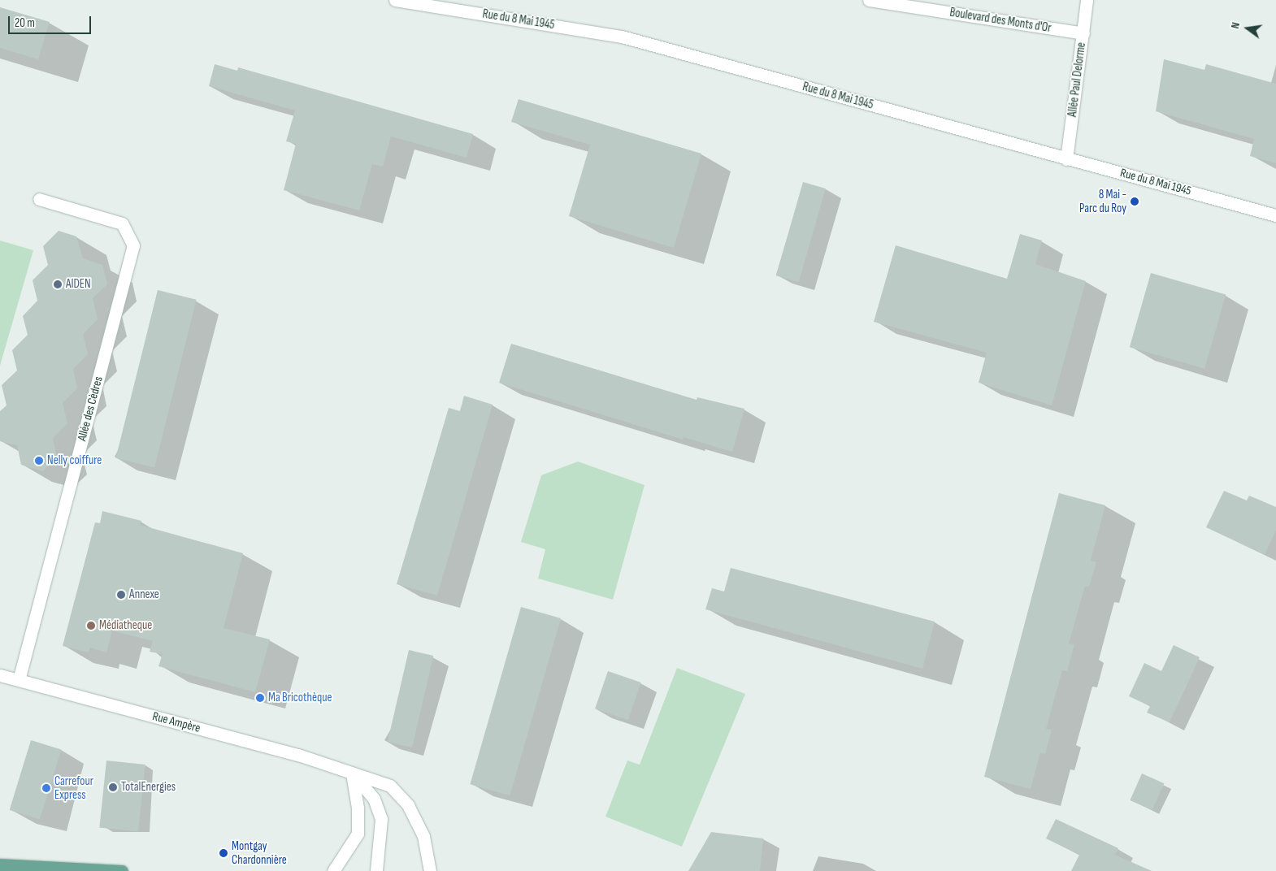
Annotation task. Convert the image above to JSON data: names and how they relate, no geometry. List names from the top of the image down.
{
  "streets": {
    "street": [
      "Rue du 8 Mai 1945",
      "Boulevard des Monts d'Or",
      "Allée Paul Delorme",
      "Allée des Cèdres",
      "Rue Ampère"
    ]
  },
  "crossings": [
    ["Rue du 8 Mai 1945", "Allée Paul Delorme"],
    ["Boulevard des Monts d'Or", "Allée Paul Delorme"],
    ["Allée des Cèdres", "Rue Ampère"]
  ],
  "places": [
    "8 Mai - Parc du Roy",
    "AIDEN",
    "Nelly coiffure",
    "Annexe",
    "Médiatheque",
    "Ma Bricothèque",
    "TotalEnergies",
    "Carrefour Express",
    "Montgay Chardonnière"
  ],
  "scale_bar": "20 m",
  "north": "left"
}
